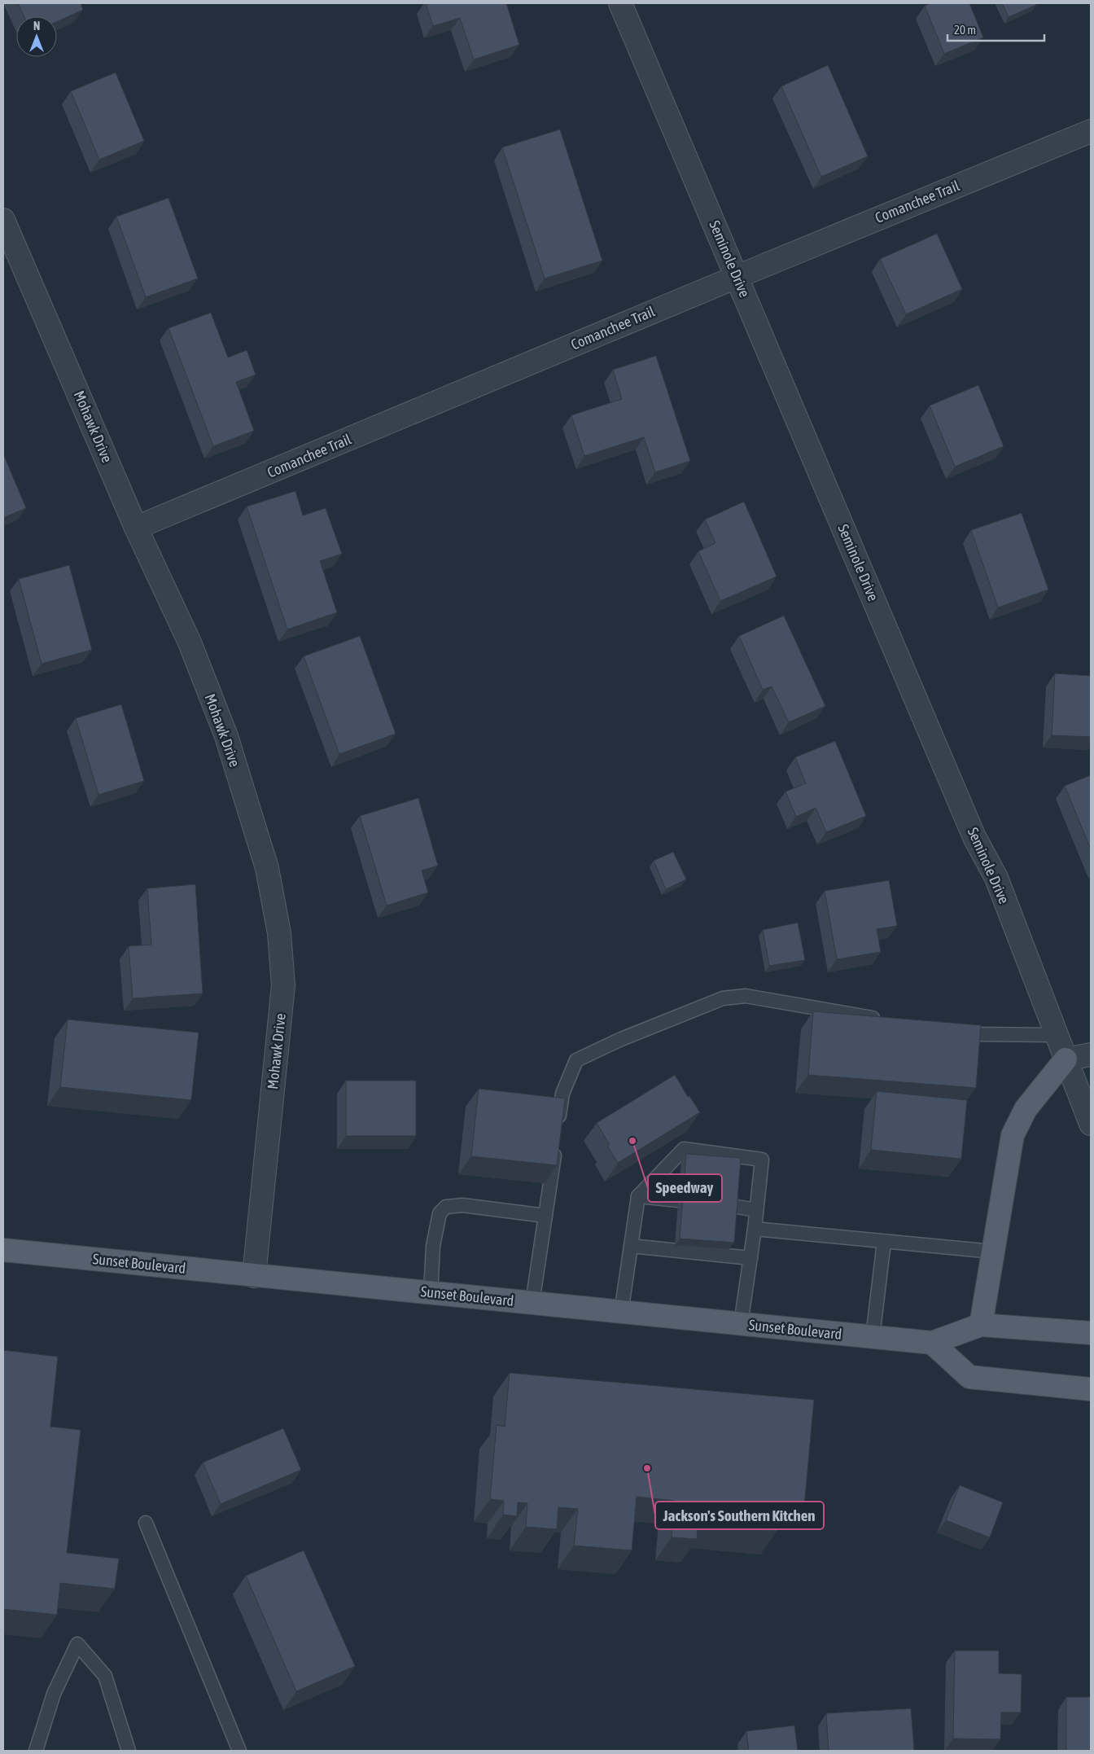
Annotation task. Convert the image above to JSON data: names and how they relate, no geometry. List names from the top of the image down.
{
  "streets": {
    "main road": ["Sunset Boulevard"],
    "street": ["Comanchee Trail", "Seminole Drive", "Mohawk Drive"]
  },
  "crossings": [
    ["Comanchee Trail", "Seminole Drive"],
    ["Comanchee Trail", "Mohawk Drive"],
    ["Mohawk Drive", "Sunset Boulevard"]
  ],
  "places": ["Speedway", "Jackson's Southern Kitchen"],
  "scale_bar": "20 m",
  "north": "top"
}
